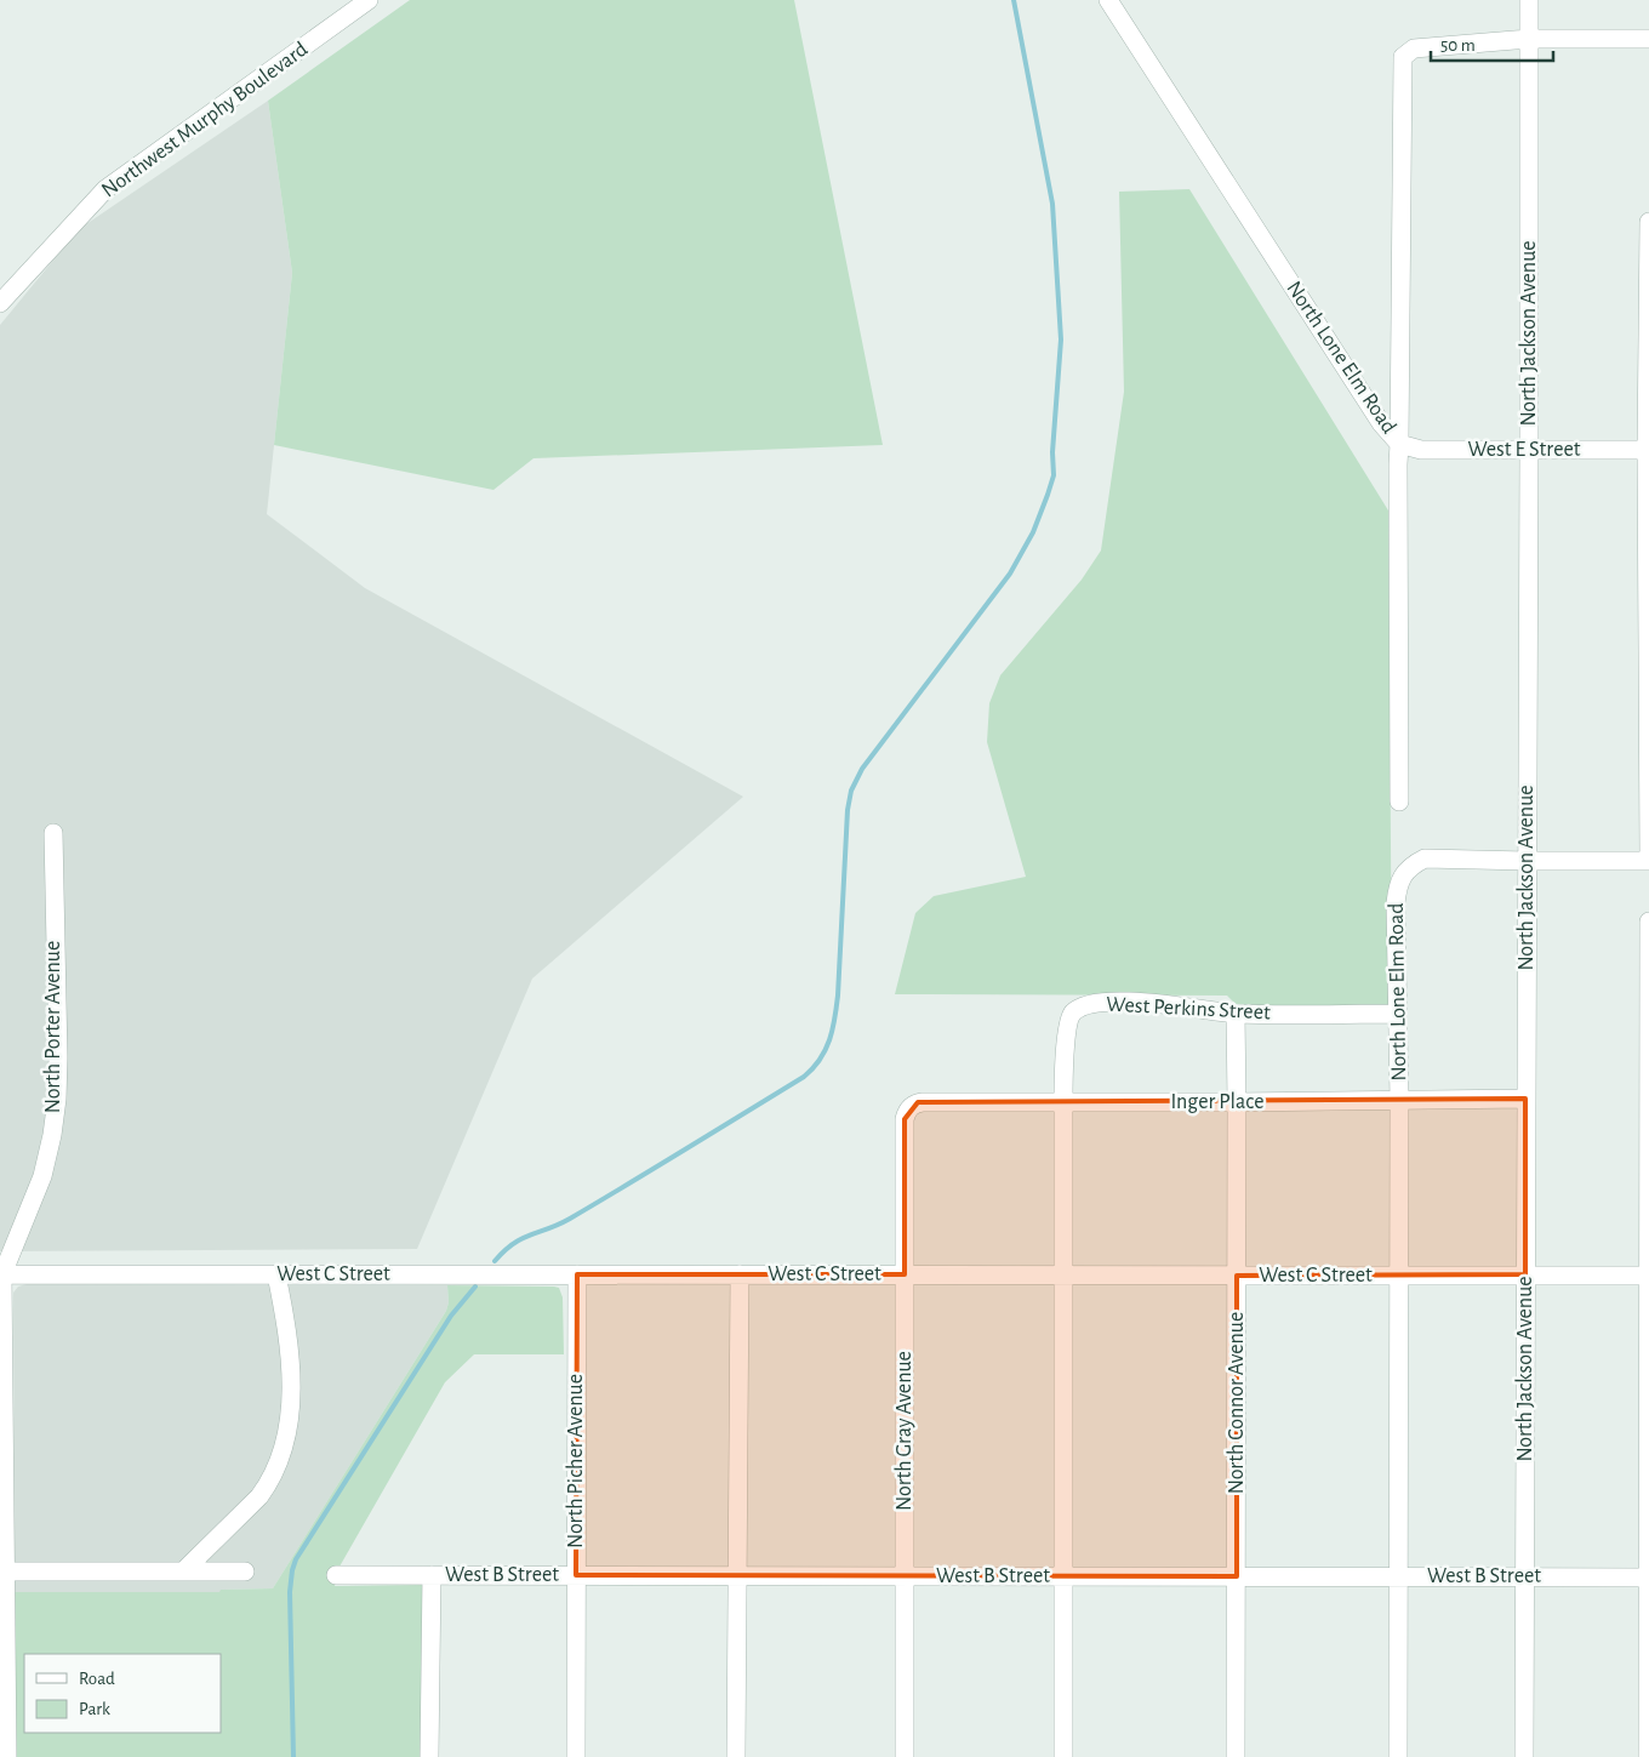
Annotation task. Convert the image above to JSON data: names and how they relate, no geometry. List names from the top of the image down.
{
  "streets": {
    "street": [
      "Northwest Murphy Boulevard",
      "North Jackson Avenue",
      "North Lone Elm Road",
      "West E Street",
      "West Perkins Street",
      "North Porter Avenue",
      "Inger Place",
      "West C Street",
      "North Connor Avenue",
      "North Gray Avenue",
      "North Picher Avenue",
      "West B Street"
    ]
  },
  "crossings": [
    ["North Jackson Avenue", "North Lone Elm Road"],
    ["North Jackson Avenue", "West E Street"],
    ["North Jackson Avenue", "Inger Place"],
    ["North Jackson Avenue", "West C Street"],
    ["North Jackson Avenue", "West B Street"],
    ["North Lone Elm Road", "West E Street"],
    ["North Lone Elm Road", "West Perkins Street"],
    ["North Lone Elm Road", "Inger Place"],
    ["North Lone Elm Road", "West C Street"],
    ["North Lone Elm Road", "West B Street"],
    ["West Perkins Street", "Inger Place"],
    ["West Perkins Street", "North Connor Avenue"],
    ["North Porter Avenue", "West C Street"],
    ["Inger Place", "North Connor Avenue"],
    ["Inger Place", "North Gray Avenue"],
    ["West C Street", "North Connor Avenue"],
    ["West C Street", "North Gray Avenue"],
    ["West C Street", "North Picher Avenue"],
    ["North Connor Avenue", "West B Street"],
    ["North Gray Avenue", "West B Street"],
    ["North Picher Avenue", "West B Street"]
  ],
  "legend": ["Road", "Park"],
  "scale_bar": "50 m"
}
